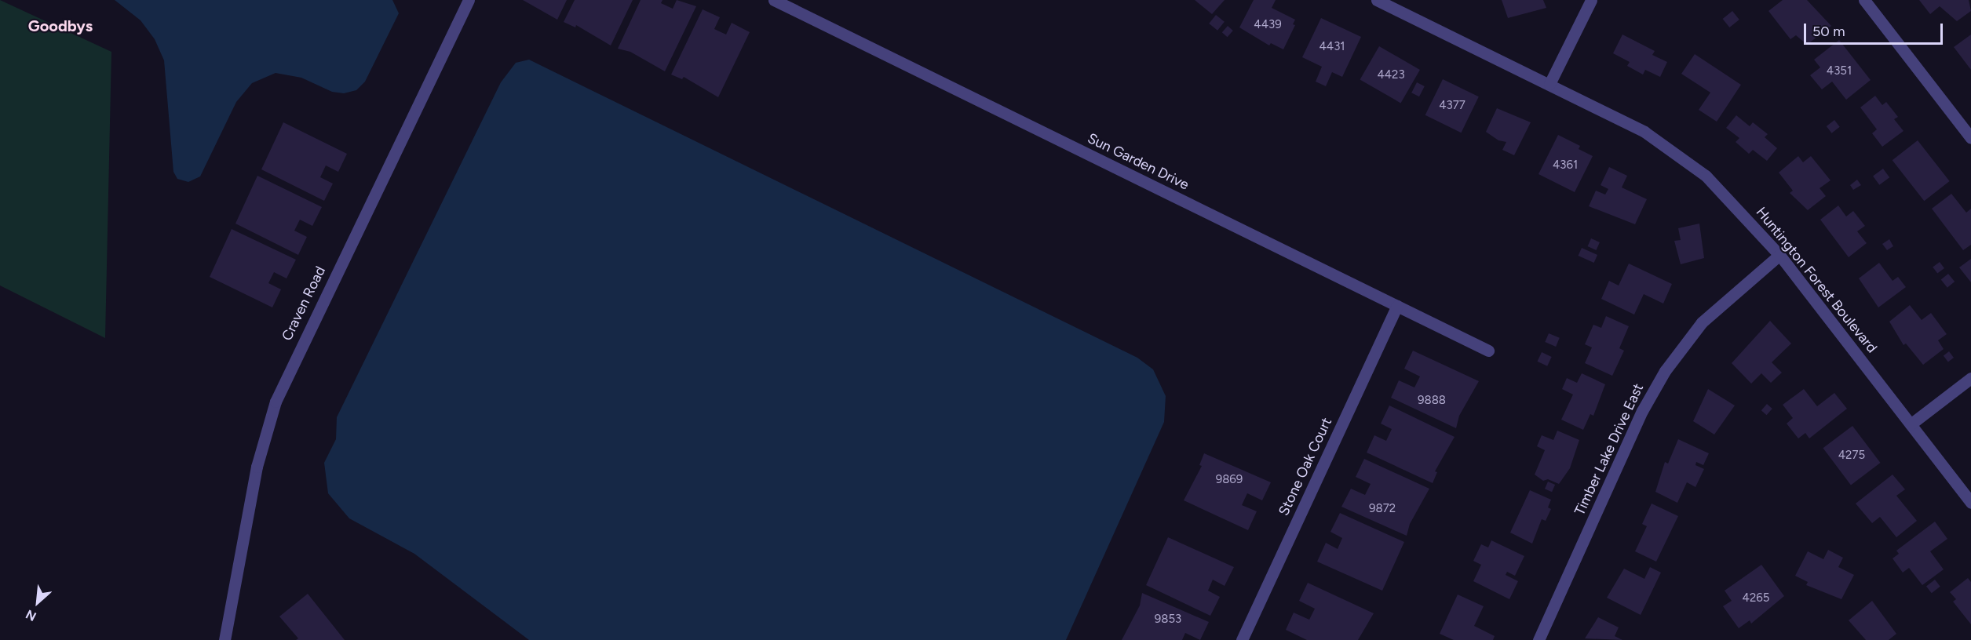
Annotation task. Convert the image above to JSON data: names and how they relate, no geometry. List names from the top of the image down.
{
  "streets": {
    "street": [
      "Sun Garden Drive",
      "Huntington Forest Boulevard",
      "Craven Road",
      "Timber Lake Drive East",
      "Stone Oak Court"
    ]
  },
  "crossings": [
    ["Sun Garden Drive", "Stone Oak Court"],
    ["Huntington Forest Boulevard", "Timber Lake Drive East"]
  ],
  "districts": ["Goodbys"],
  "house_numbers": [
    "4439",
    "4431",
    "4351",
    "4423",
    "4377",
    "4361",
    "9888",
    "4275",
    "9869",
    "9872",
    "4265",
    "9853"
  ],
  "scale_bar": "50 m",
  "north": "bottom left"
}
